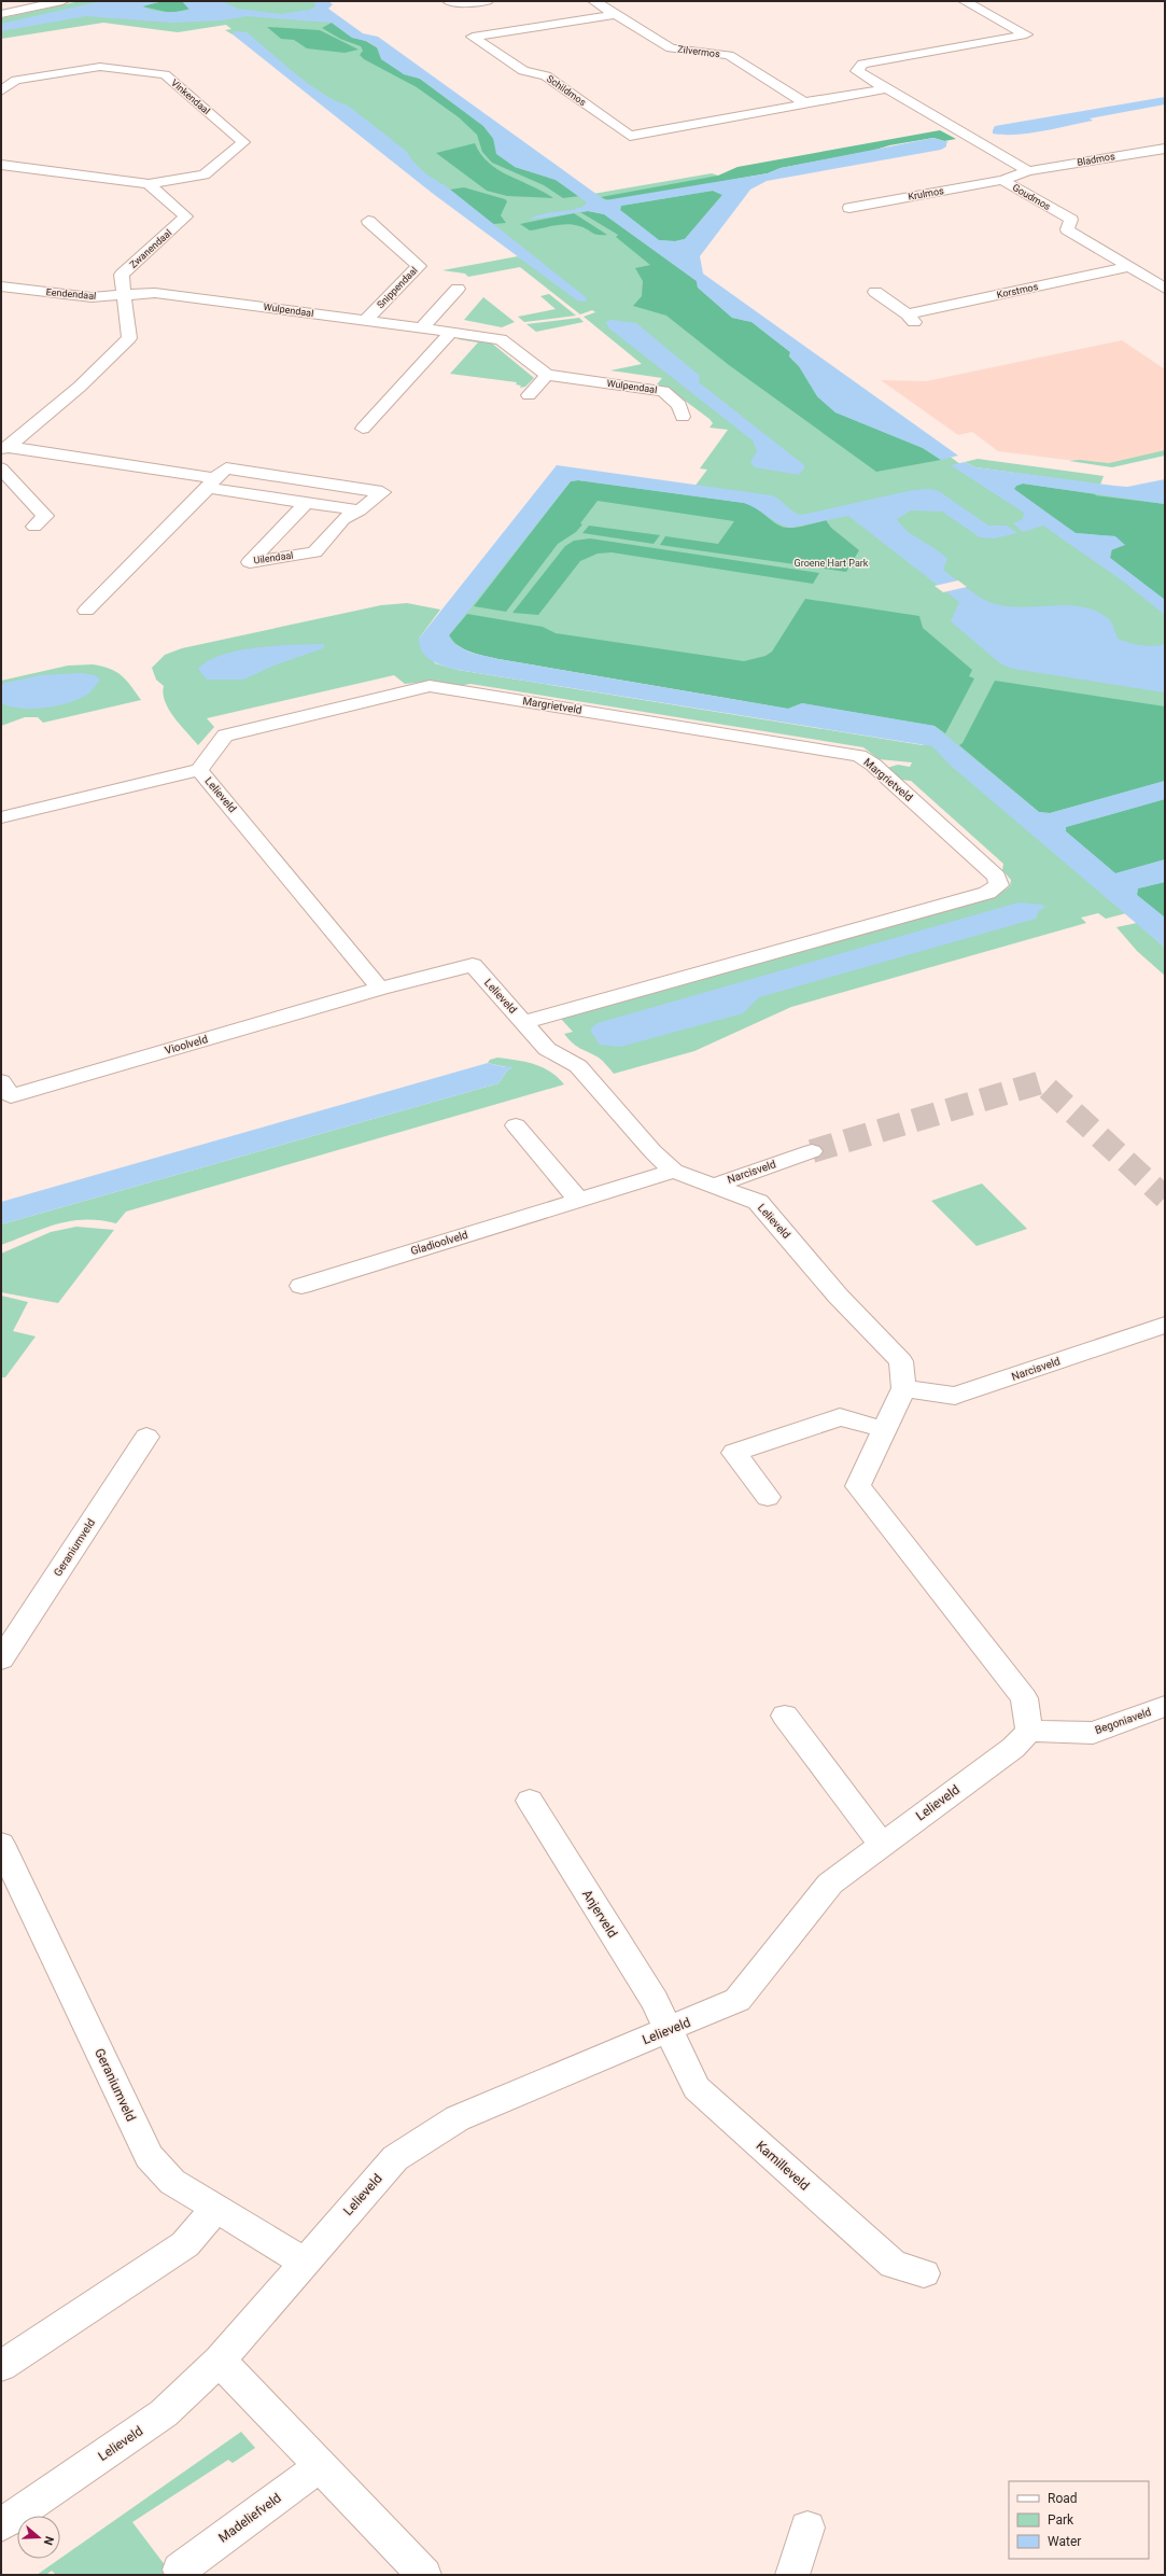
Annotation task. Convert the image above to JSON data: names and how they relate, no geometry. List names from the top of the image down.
{
  "streets": {
    "street": [
      "Zilvermos",
      "Schildmos",
      "Vinkendaal",
      "Bladmos",
      "Krulmos",
      "Goudmos",
      "Zwanendaal",
      "Snippendaal",
      "Korstmos",
      "Eendendaal",
      "Wulpendaal",
      "Uilendaal",
      "Margrietveld",
      "Lelieveld",
      "Vioolveld",
      "Narcisveld",
      "Gladioolveld",
      "Geraniumveld",
      "Begoniaveld",
      "Anjerveld",
      "Kamilleveld",
      "Madeliefveld"
    ]
  },
  "crossings": [
    ["Zilvermos", "Schildmos"],
    ["Vinkendaal", "Zwanendaal"],
    ["Bladmos", "Goudmos"],
    ["Krulmos", "Goudmos"],
    ["Goudmos", "Korstmos"],
    ["Zwanendaal", "Eendendaal"],
    ["Zwanendaal", "Wulpendaal"],
    ["Snippendaal", "Wulpendaal"],
    ["Eendendaal", "Wulpendaal"],
    ["Margrietveld", "Lelieveld"],
    ["Lelieveld", "Vioolveld"],
    ["Lelieveld", "Narcisveld"],
    ["Lelieveld", "Gladioolveld"],
    ["Lelieveld", "Geraniumveld"],
    ["Lelieveld", "Begoniaveld"],
    ["Lelieveld", "Anjerveld"],
    ["Lelieveld", "Kamilleveld"],
    ["Anjerveld", "Kamilleveld"]
  ],
  "parks": ["Groene Hart Park"],
  "legend": ["Road", "Park", "Water"],
  "north": "right"
}
